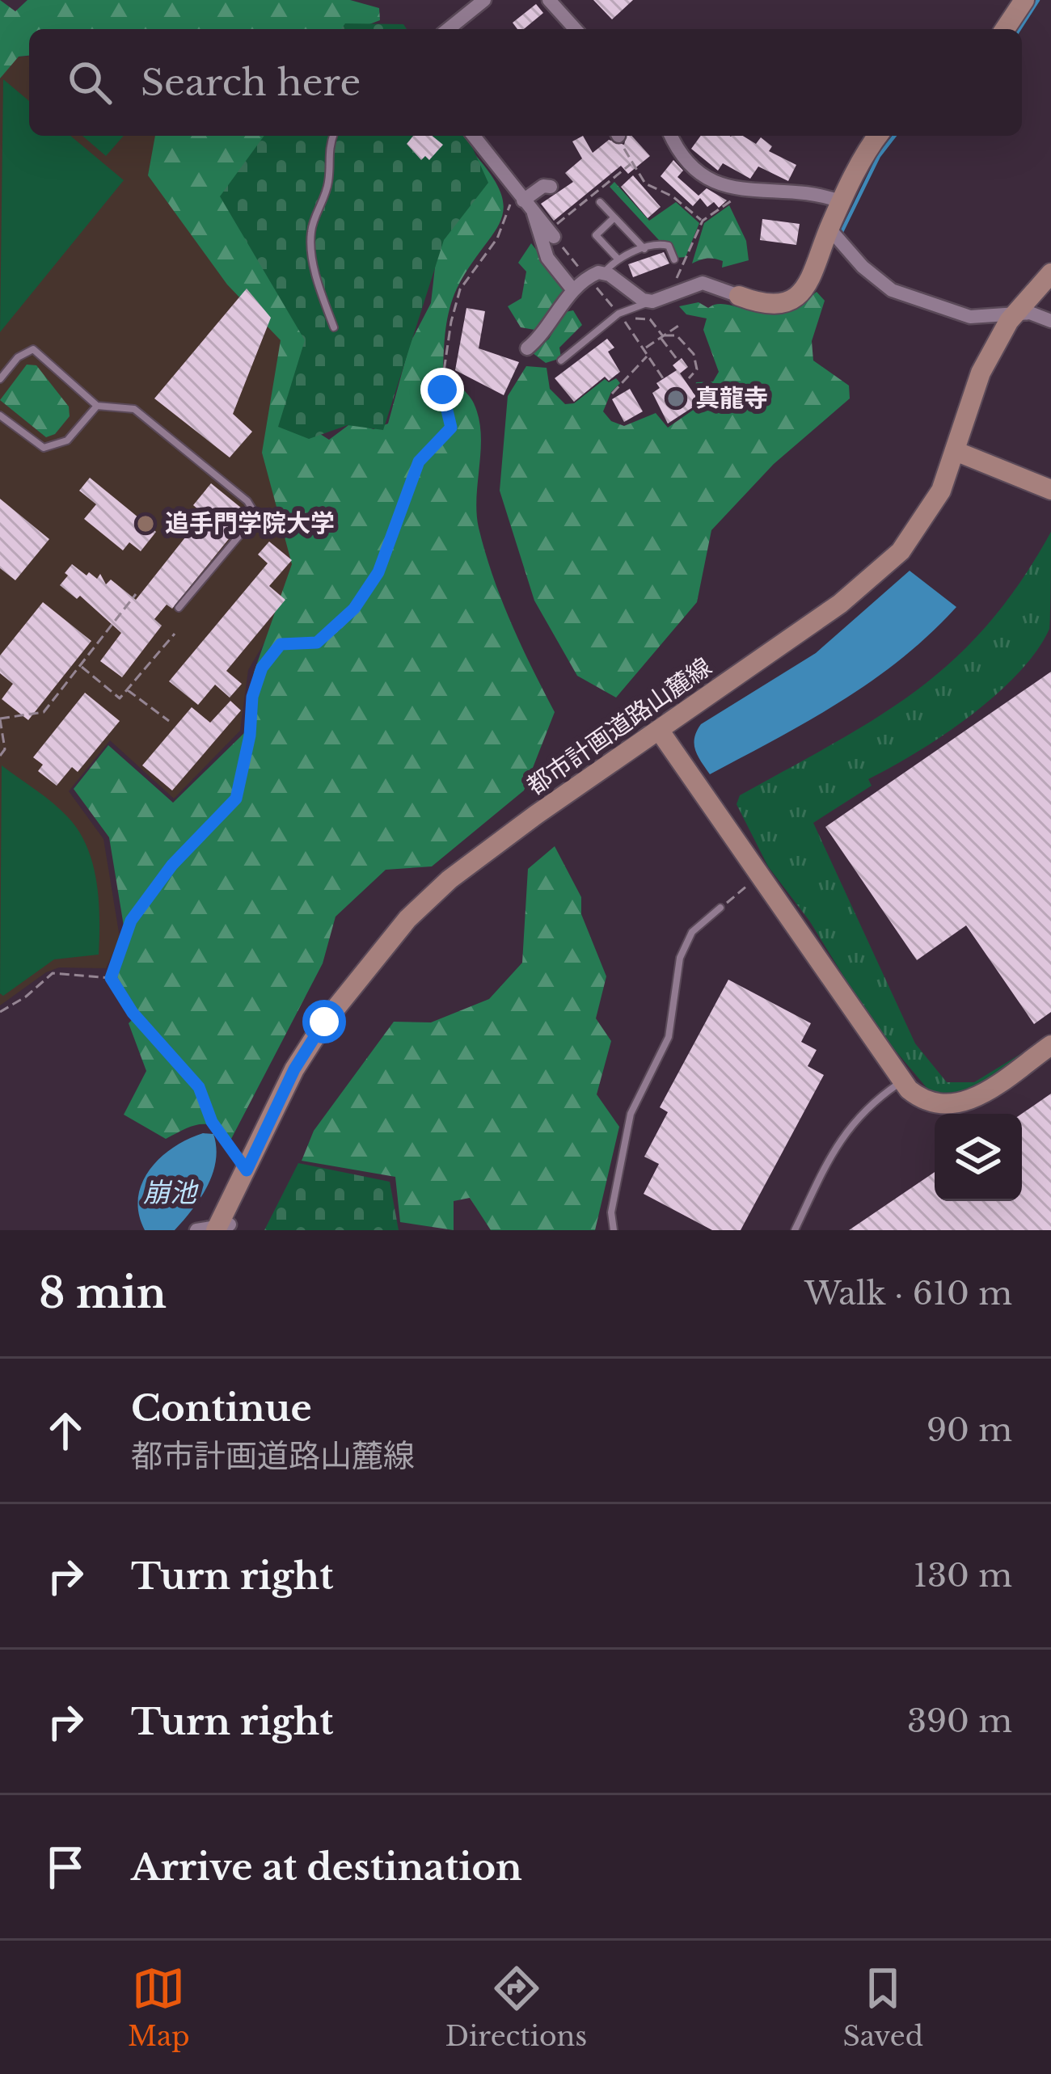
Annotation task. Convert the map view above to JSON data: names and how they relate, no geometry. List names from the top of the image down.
{
  "streets": {
    "street": ["都市計画道路山麓線"]
  },
  "water": ["崩池"],
  "places": ["真龍寺", "追手門学院大学"],
  "page": {
    "search": "Search here",
    "heading": ["8 min", "Walk · 610 m"],
    "list": [
      ["Continue", "都市計画道路山麓線", "90 m"],
      ["Turn right", "130 m"],
      ["Turn right", "390 m"],
      "Arrive at destination"
    ],
    "nav": ["Map", "Directions", "Saved"]
  }
}
